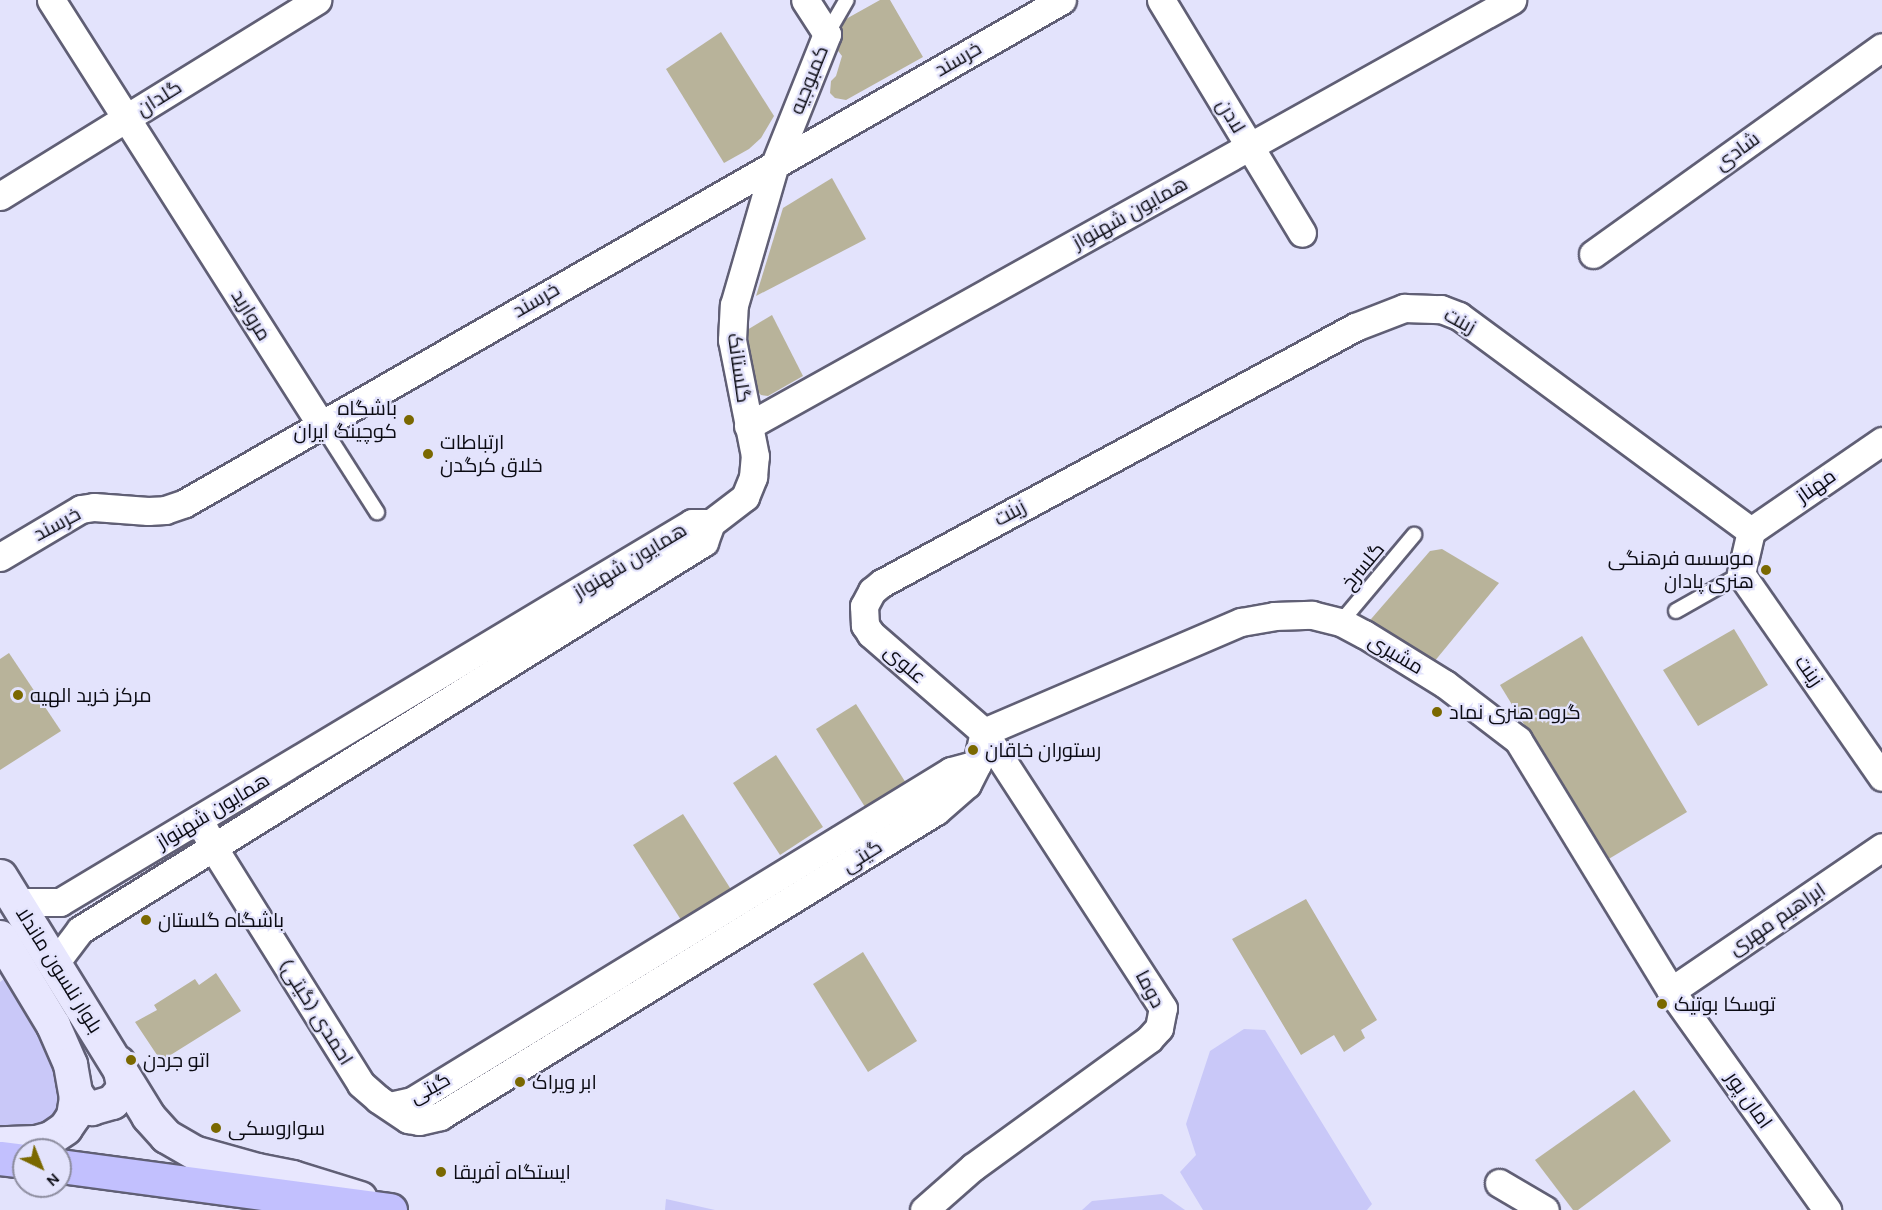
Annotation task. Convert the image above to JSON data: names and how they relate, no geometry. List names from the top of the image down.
{
  "streets": {
    "main road": ["بلوار نلسون ماندلا"],
    "street": [
      "خرسند",
      "کمبوجیه",
      "گلدان",
      "لادن",
      "شادی",
      "همایون شهنواز",
      "مروارید",
      "زینت",
      "گلستانک",
      "مهناز",
      "مشیری",
      "علوی",
      "گیتی",
      "ابراهیم مهری",
      "دوما",
      "احمدی (گیتی)",
      "امان پور"
    ],
    "lane": ["گلسرخ"]
  },
  "crossings": [
    ["خرسند", "کمبوجیه"],
    ["خرسند", "مروارید"],
    ["خرسند", "گلستانک"],
    ["کمبوجیه", "گلستانک"],
    ["گلدان", "مروارید"],
    ["لادن", "همایون شهنواز"],
    ["همایون شهنواز", "گلستانک"],
    ["همایون شهنواز", "بلوار نلسون ماندلا"],
    ["همایون شهنواز", "احمدی (گیتی)"],
    ["زینت", "مهناز"],
    ["زینت", "علوی"],
    ["گلسرخ", "مشیری"],
    ["مشیری", "علوی"],
    ["مشیری", "گیتی"],
    ["مشیری", "ابراهیم مهری"],
    ["مشیری", "دوما"],
    ["مشیری", "امان پور"],
    ["علوی", "گیتی"],
    ["علوی", "دوما"],
    ["گیتی", "دوما"],
    ["گیتی", "احمدی (گیتی)"],
    ["ابراهیم مهری", "امان پور"]
  ],
  "places": [
    "باشگاه کوچینگ ایران",
    "ارتباطات خلاق کرگدن",
    "موسسه فرهنگی هنری پادان",
    "مرکز خرید الهیه",
    "گروه هنری نماد",
    "رستوران خاقان",
    "باشگاه گلستان",
    "توسکا بوتیک",
    "اتو جردن",
    "ابر ویراک",
    "سواروسکی",
    "ایستگاه آفریقا"
  ],
  "north": "bottom right"
}
